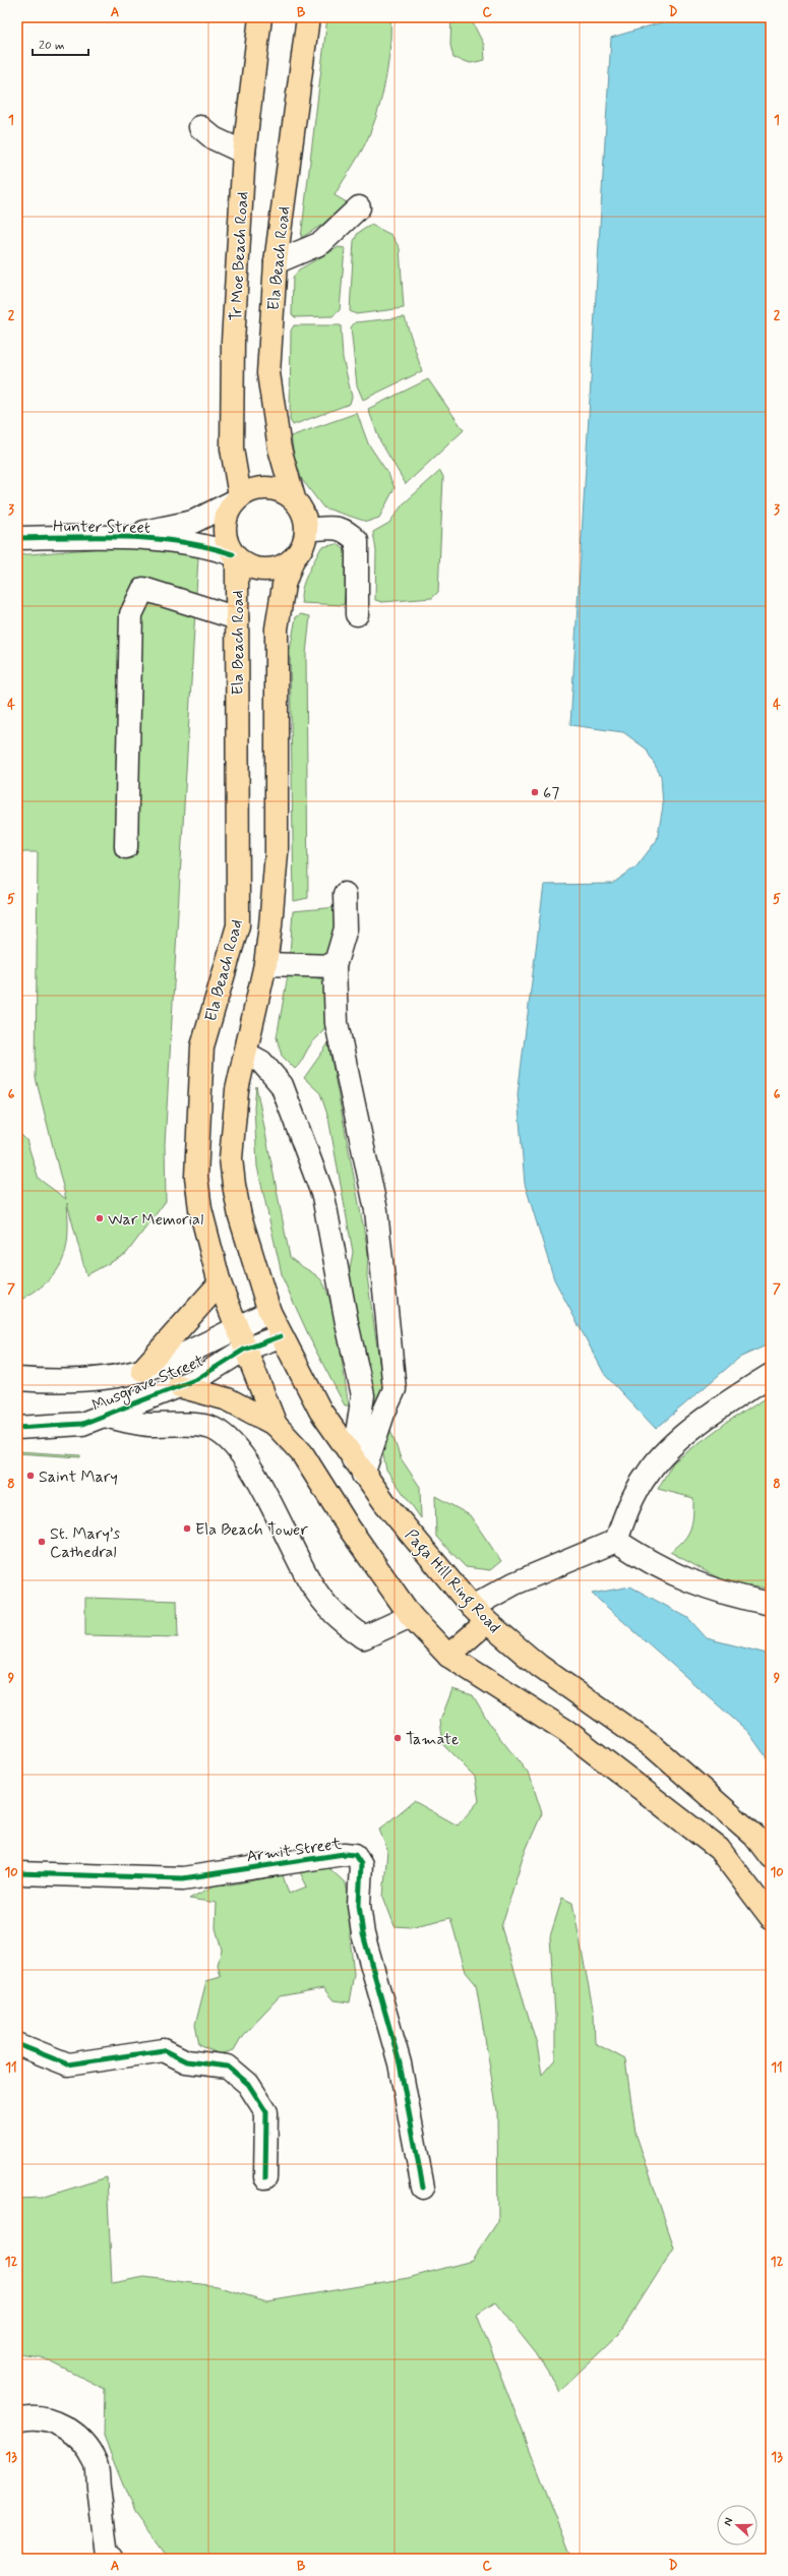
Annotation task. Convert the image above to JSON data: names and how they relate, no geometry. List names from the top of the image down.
{
  "streets": {
    "highway": ["Tr Moe Beach Road", "Ela Beach Road", "Paga Hill Ring Road"],
    "street": ["Hunter Street", "Musgrave Street", "Armit Street"]
  },
  "crossings": [
    ["Tr Moe Beach Road", "Ela Beach Road"],
    ["Tr Moe Beach Road", "Hunter Street"],
    ["Ela Beach Road", "Hunter Street"],
    ["Ela Beach Road", "Musgrave Street"],
    ["Musgrave Street", "Paga Hill Ring Road"]
  ],
  "places": [
    "67",
    "War Memorial",
    "Saint Mary",
    "Ela Beach Tower",
    "St. Mary’s Cathedral",
    "Tamate"
  ],
  "scale_bar": "20 m",
  "north": "left",
  "grid": {
    "columns": [
      "A",
      "B",
      "C",
      "D"
    ],
    "rows": [
      "1",
      "2",
      "3",
      "4",
      "5",
      "6",
      "7",
      "8",
      "9",
      "10",
      "11",
      "12",
      "13"
    ]
  }
}
